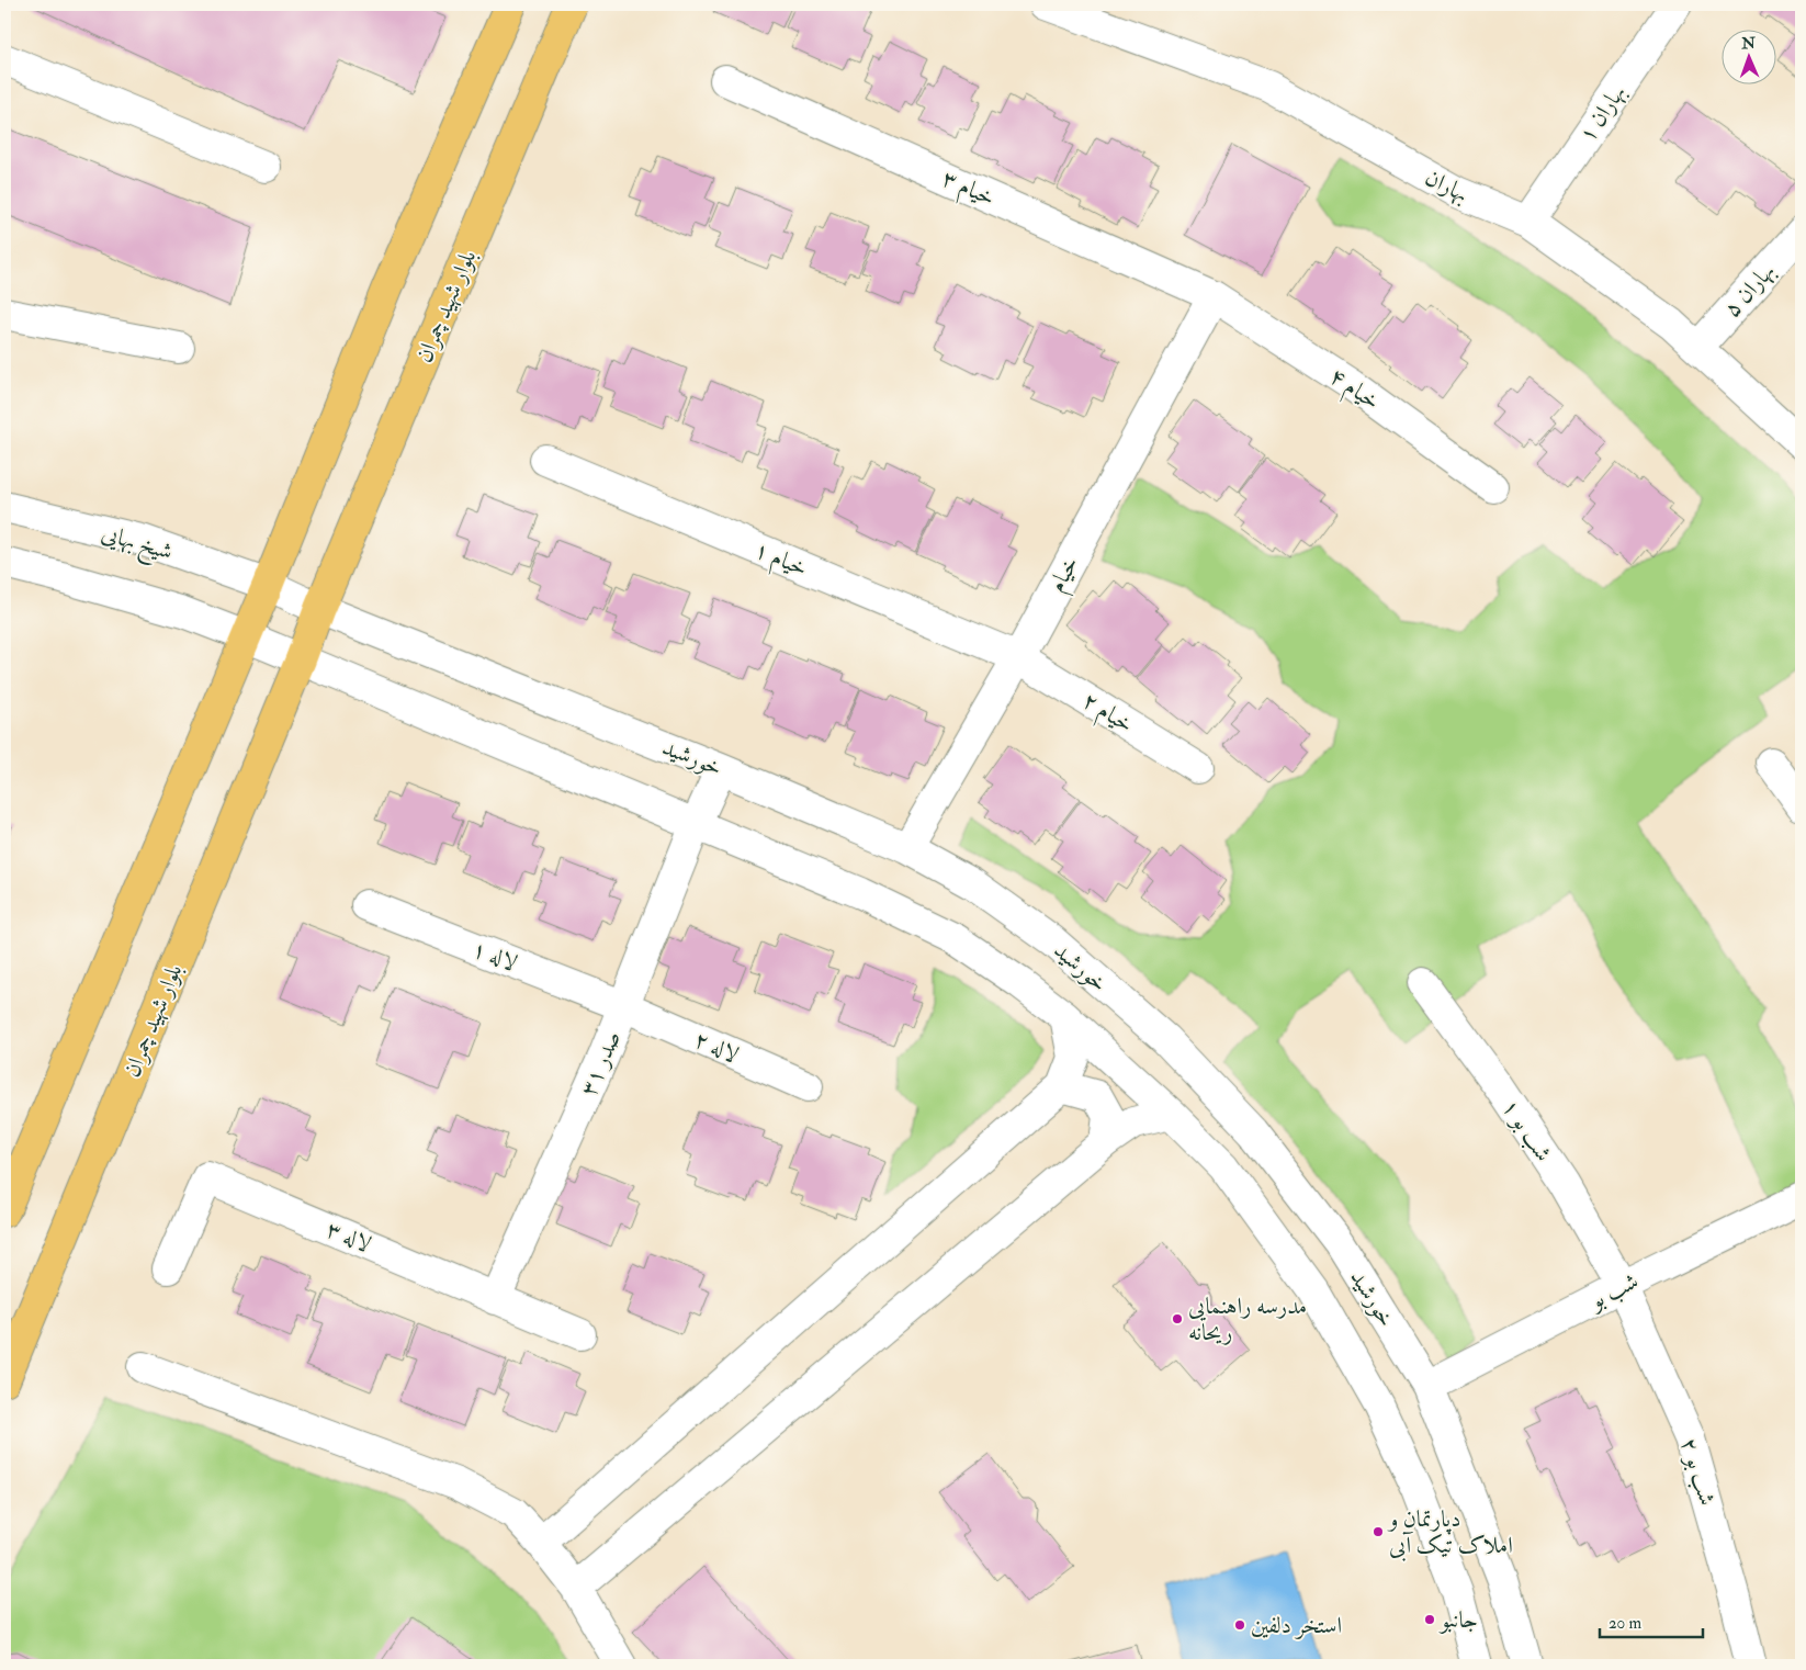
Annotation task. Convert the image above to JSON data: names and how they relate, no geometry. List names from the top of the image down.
{
  "streets": {
    "main road": ["بلوار شهید چمران"],
    "street": [
      "بهاران ۱",
      "بهاران",
      "خیام ۳",
      "بهاران ۵",
      "خیام ۴",
      "شیخ بهایی",
      "خیام ۱",
      "خیام",
      "خیام ۲",
      "خورشید",
      "لاله ۱",
      "لاله ۲",
      "صدر ۳۱",
      "شب بو ۱",
      "لاله ۳",
      "شب بو",
      "شب بو ۲"
    ]
  },
  "crossings": [
    ["بهاران ۱", "بهاران"],
    ["بهاران", "بهاران ۵"],
    ["خیام ۳", "خیام ۴"],
    ["خیام ۳", "خیام"],
    ["بلوار شهید چمران", "شیخ بهایی"],
    ["بلوار شهید چمران", "خورشید"],
    ["خیام ۴", "خیام"],
    ["شیخ بهایی", "خورشید"],
    ["خیام ۱", "خیام"],
    ["خیام ۱", "خیام ۲"],
    ["خیام", "خیام ۲"],
    ["خیام", "خورشید"],
    ["خورشید", "صدر ۳۱"],
    ["خورشید", "شب بو"],
    ["لاله ۱", "لاله ۲"],
    ["لاله ۱", "صدر ۳۱"],
    ["لاله ۲", "صدر ۳۱"],
    ["صدر ۳۱", "لاله ۳"],
    ["شب بو ۱", "شب بو"],
    ["شب بو ۱", "شب بو ۲"],
    ["شب بو", "شب بو ۲"]
  ],
  "places": [
    "مدرسه راهنمایی ریحانه",
    "دپارتمان و املاک تیک آبی",
    "جانبو",
    "استخر دلفین"
  ],
  "scale_bar": "20 m",
  "north": "top"
}
